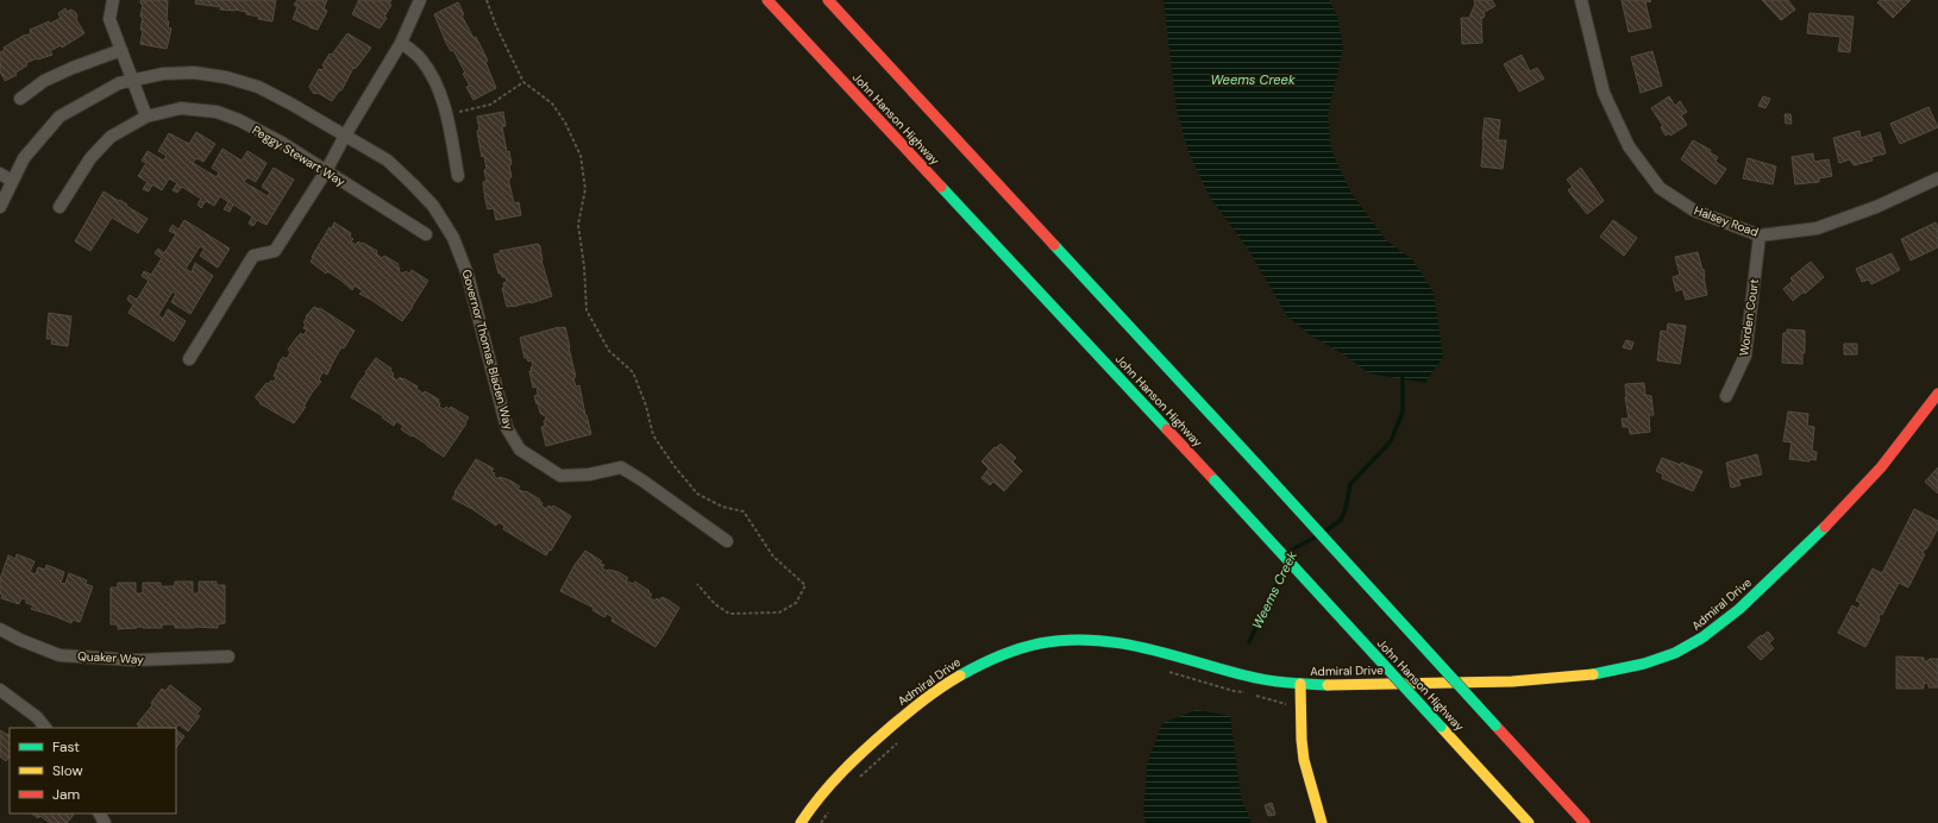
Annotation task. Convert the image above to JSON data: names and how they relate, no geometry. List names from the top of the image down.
{
  "streets": {
    "main road": ["John Hanson Highway", "Admiral Drive"],
    "street": [
      "Peggy Stewart Way",
      "Halsey Road",
      "Worden Court",
      "Governor Thomas Bladen Way",
      "Quaker Way"
    ]
  },
  "crossings": [
    ["Halsey Road", "Worden Court"]
  ],
  "water": ["Weems Creek"],
  "legend": ["Fast", "Slow", "Jam"]
}
